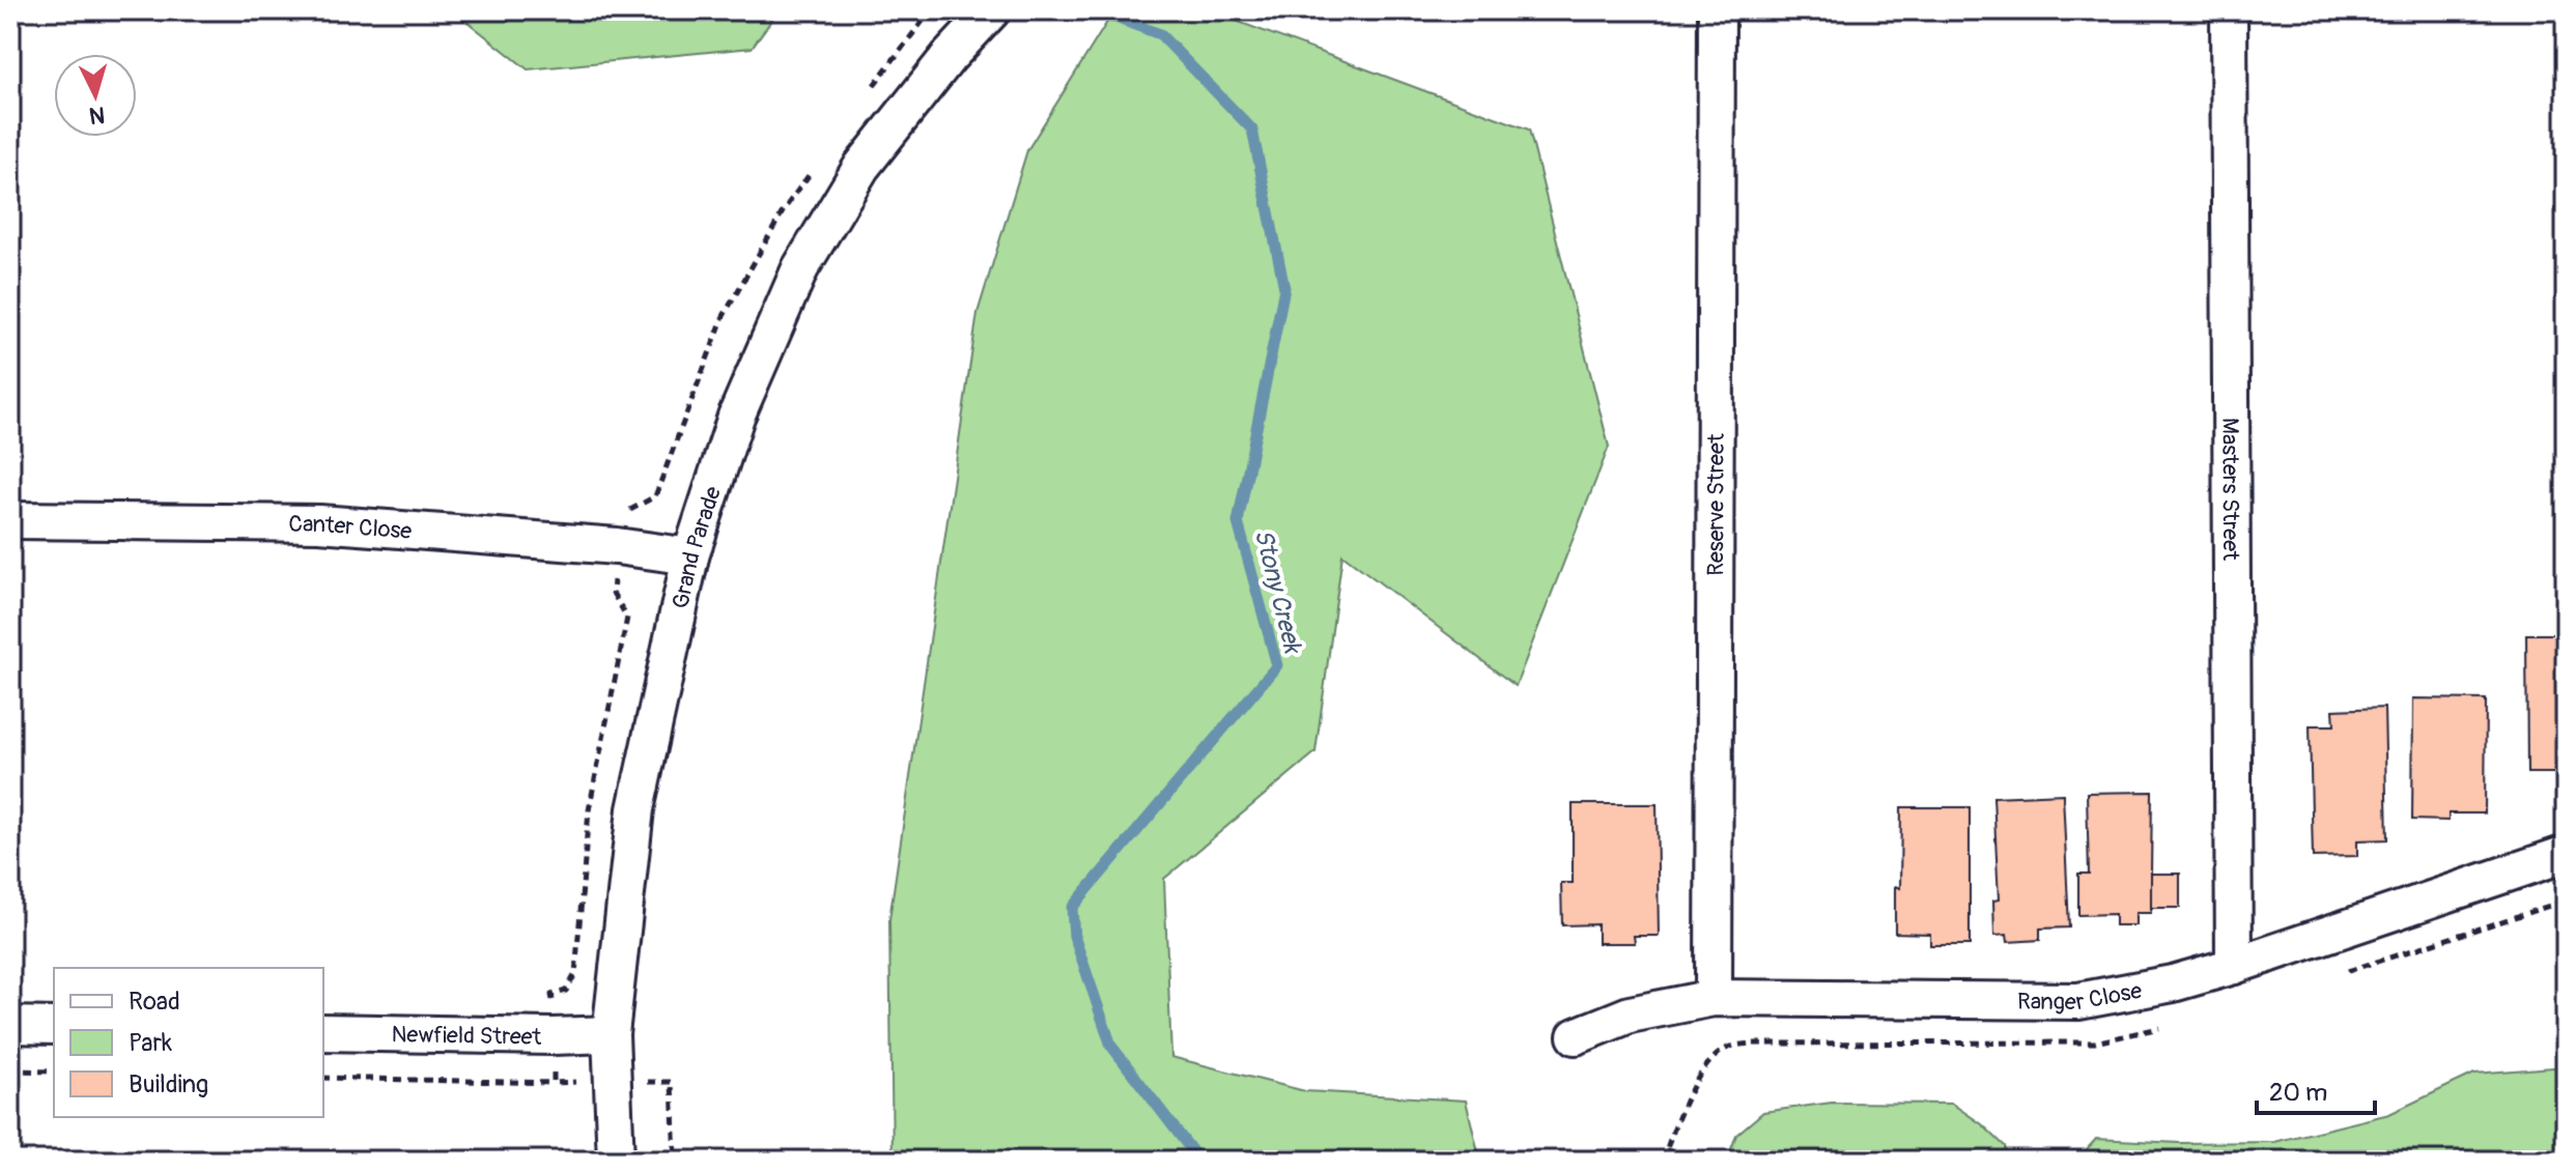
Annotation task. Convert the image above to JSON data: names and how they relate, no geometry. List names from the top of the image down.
{
  "streets": {
    "street": [
      "Masters Street",
      "Reserve Street",
      "Canter Close",
      "Grand Parade",
      "Ranger Close",
      "Newfield Street"
    ]
  },
  "crossings": [
    ["Masters Street", "Ranger Close"],
    ["Reserve Street", "Ranger Close"],
    ["Canter Close", "Grand Parade"],
    ["Grand Parade", "Newfield Street"]
  ],
  "water": ["Stony Creek"],
  "legend": ["Road", "Park", "Building"],
  "scale_bar": "20 m",
  "north": "bottom"
}
